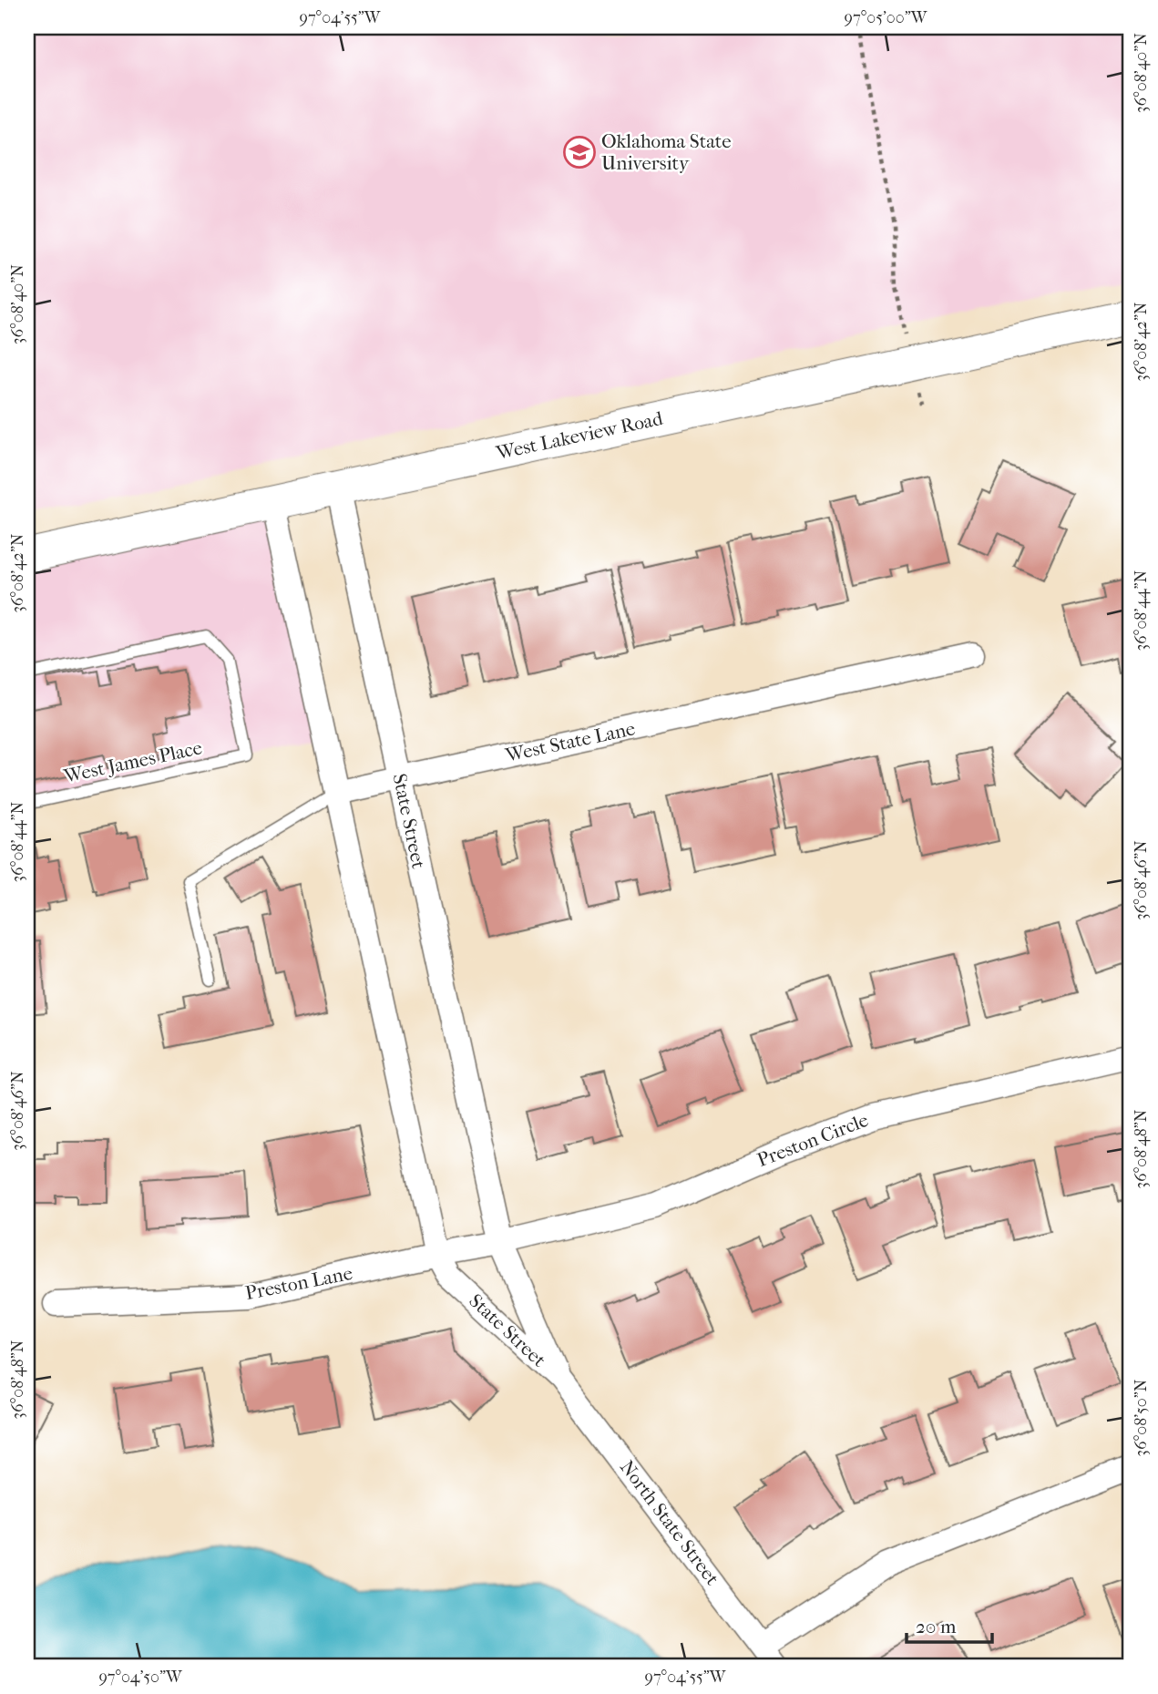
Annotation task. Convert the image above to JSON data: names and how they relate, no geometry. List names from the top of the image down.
{
  "streets": {
    "main road": ["West Lakeview Road"],
    "street": [
      "West State Lane",
      "State Street",
      "Preston Circle",
      "Preston Lane",
      "North State Street"
    ],
    "lane": ["West James Place"]
  },
  "crossings": [
    ["West Lakeview Road", "State Street"],
    ["West State Lane", "State Street"],
    ["State Street", "Preston Circle"],
    ["State Street", "Preston Lane"],
    ["State Street", "North State Street"],
    ["Preston Circle", "Preston Lane"]
  ],
  "places": {
    "school or university": ["Oklahoma State University"]
  },
  "scale_bar": "20 m",
  "coordinates": [
    "97°04'55\"W",
    "97°05'00\"W",
    "36°08'40\"N",
    "36°08'42\"N",
    "36°08'44\"N",
    "36°08'46\"N",
    "36°08'48\"N",
    "36°08'50\"N",
    "97°04'50\"W"
  ]
}
